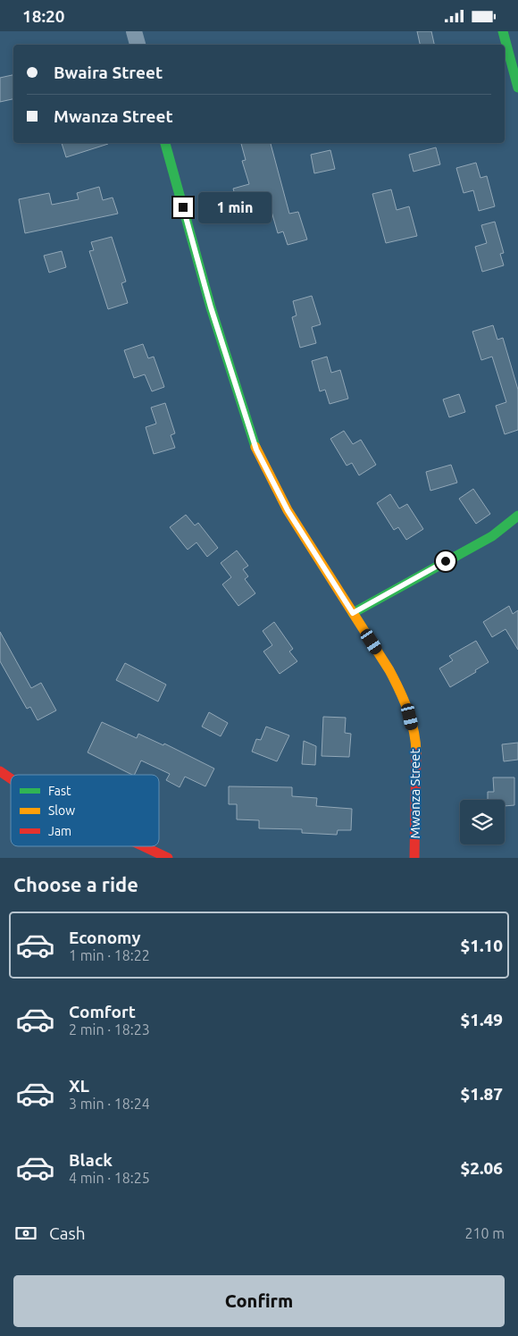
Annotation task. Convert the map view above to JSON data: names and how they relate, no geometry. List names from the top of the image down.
{
  "streets": {
    "street": ["Mwanza Street"]
  },
  "legend": ["Fast", "Slow", "Jam"],
  "page": {
    "status": "18:20",
    "banner": ["Bwaira Street", "Mwanza Street"],
    "bubble": "1 min",
    "heading": "Choose a ride",
    "list": [
      {
        "name": "Economy",
        "note": "1 min · 18:22",
        "value": "$1.10"
      },
      {
        "name": "Comfort",
        "note": "2 min · 18:23",
        "value": "$1.49"
      },
      {
        "name": "XL",
        "note": "3 min · 18:24",
        "value": "$1.87"
      },
      {
        "name": "Black",
        "note": "4 min · 18:25",
        "value": "$2.06"
      }
    ],
    "pay": ["Cash", "210 m"],
    "buttons": "Confirm"
  }
}
